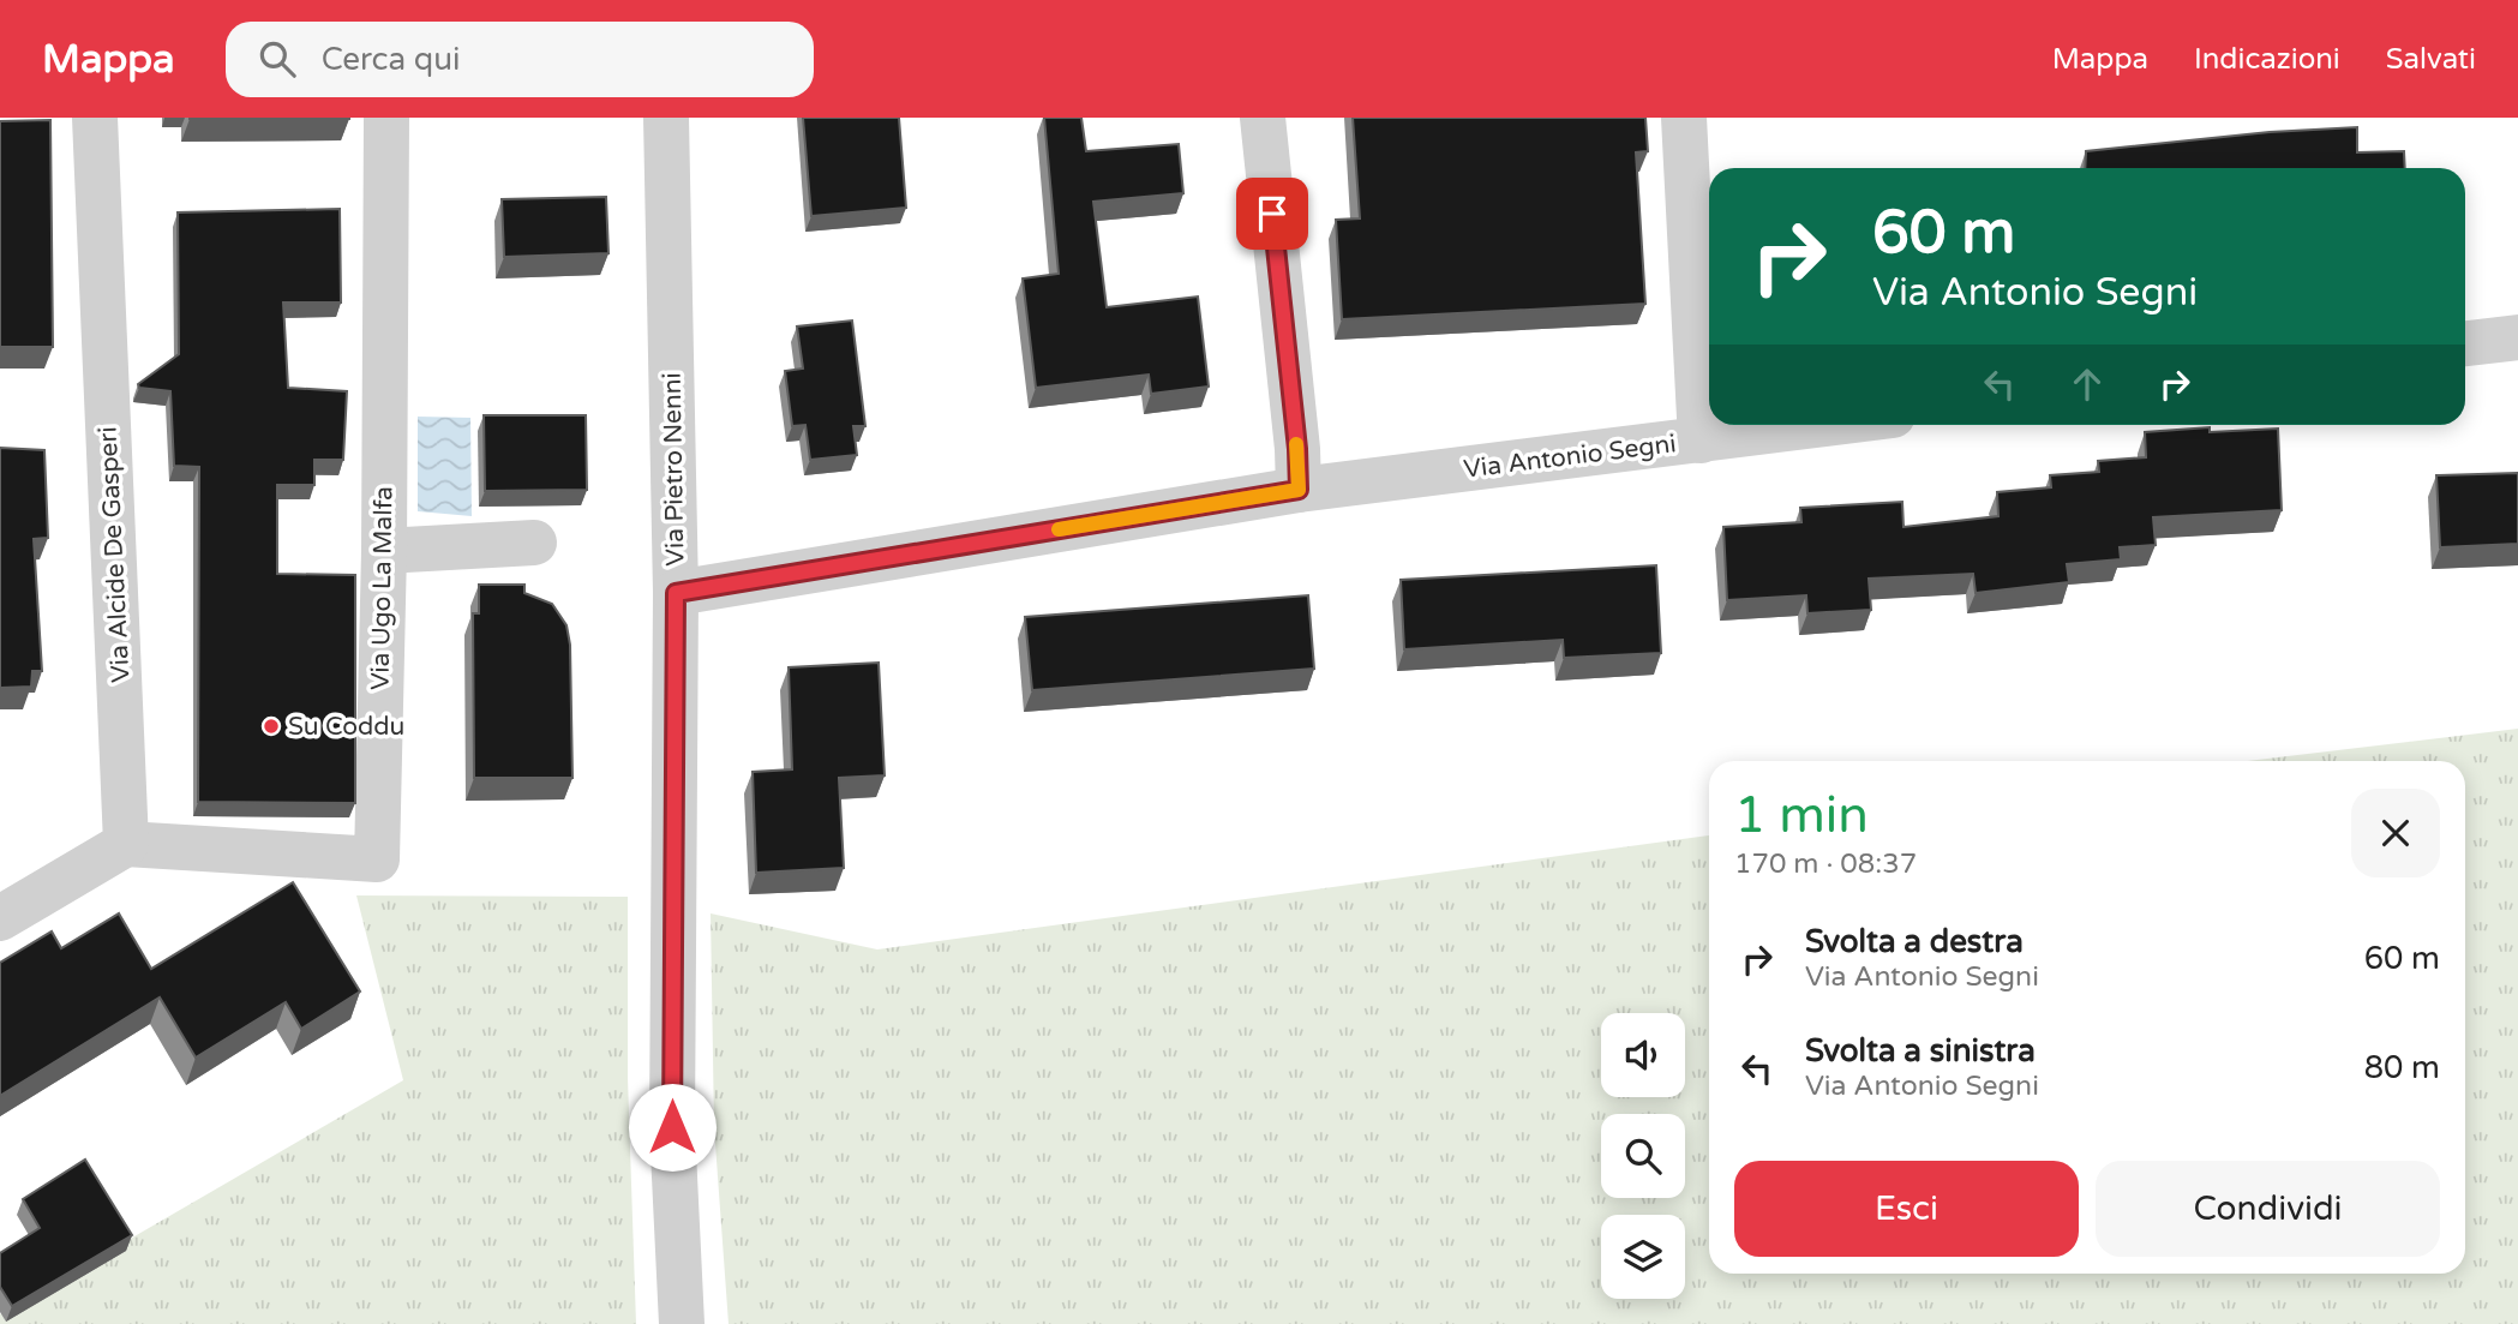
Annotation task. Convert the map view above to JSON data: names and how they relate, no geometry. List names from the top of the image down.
{
  "streets": {
    "street": [
      "Via Antonio Segni",
      "Via Pietro Nenni",
      "Via Alcide De Gasperi",
      "Via Ugo La Malfa"
    ]
  },
  "crossings": [
    ["Via Antonio Segni", "Via Pietro Nenni"],
    ["Via Alcide De Gasperi", "Via Ugo La Malfa"]
  ],
  "places": ["Su Coddu"],
  "page": {
    "header": "Mappa",
    "search": "Cerca qui",
    "nav": ["Mappa", "Indicazioni", "Salvati"],
    "turn": ["60 m", "Via Antonio Segni"],
    "heading": ["1 min", "170 m · 08:37"],
    "list": [
      {
        "name": "Svolta a destra",
        "note": "Via Antonio Segni",
        "value": "60 m"
      },
      {
        "name": "Svolta a sinistra",
        "note": "Via Antonio Segni",
        "value": "80 m"
      }
    ],
    "buttons": ["Esci", "Condividi"]
  }
}
